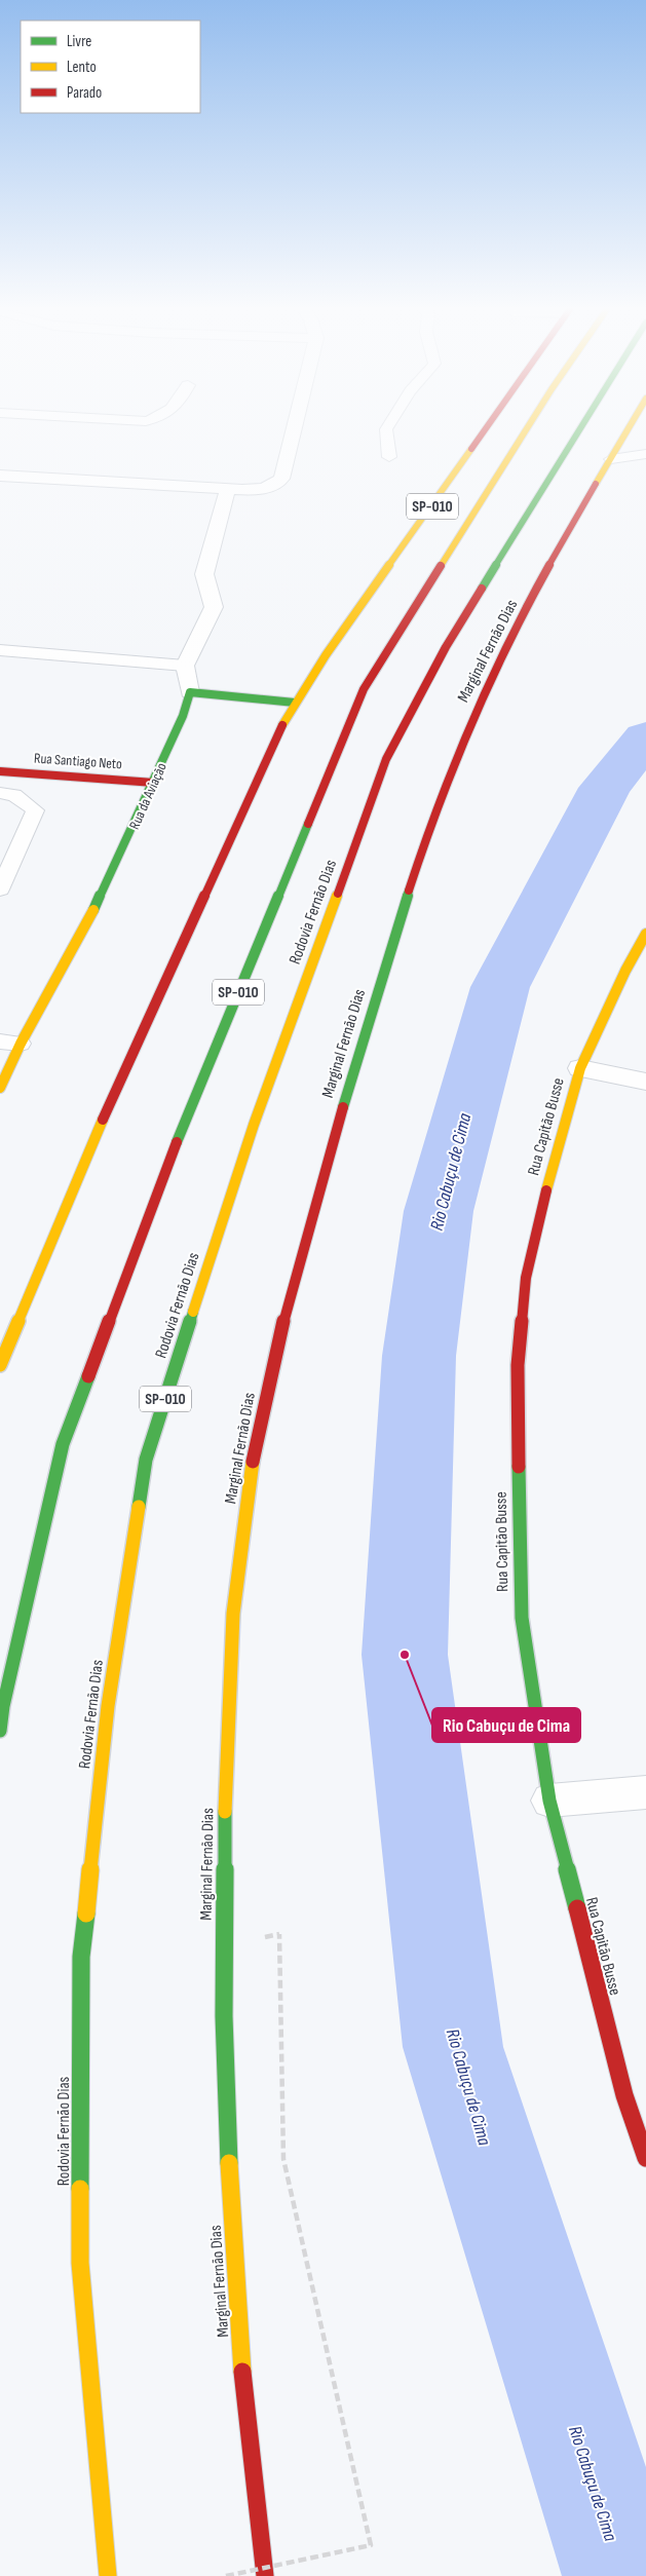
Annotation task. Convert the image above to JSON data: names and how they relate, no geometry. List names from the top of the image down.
{
  "streets": {
    "main road": [
      "SP-010",
      "Marginal Fernão Dias",
      "Rua Santiago Neto",
      "Rua da Aviação",
      "Rodovia Fernão Dias",
      "Rua Capitão Busse"
    ]
  },
  "crossings": [
    ["Rua Santiago Neto", "Rua da Aviação"]
  ],
  "water": ["Rio Cabuçu de Cima"],
  "places": ["Rio Cabuçu de Cima"],
  "legend": ["Livre", "Lento", "Parado"]
}
